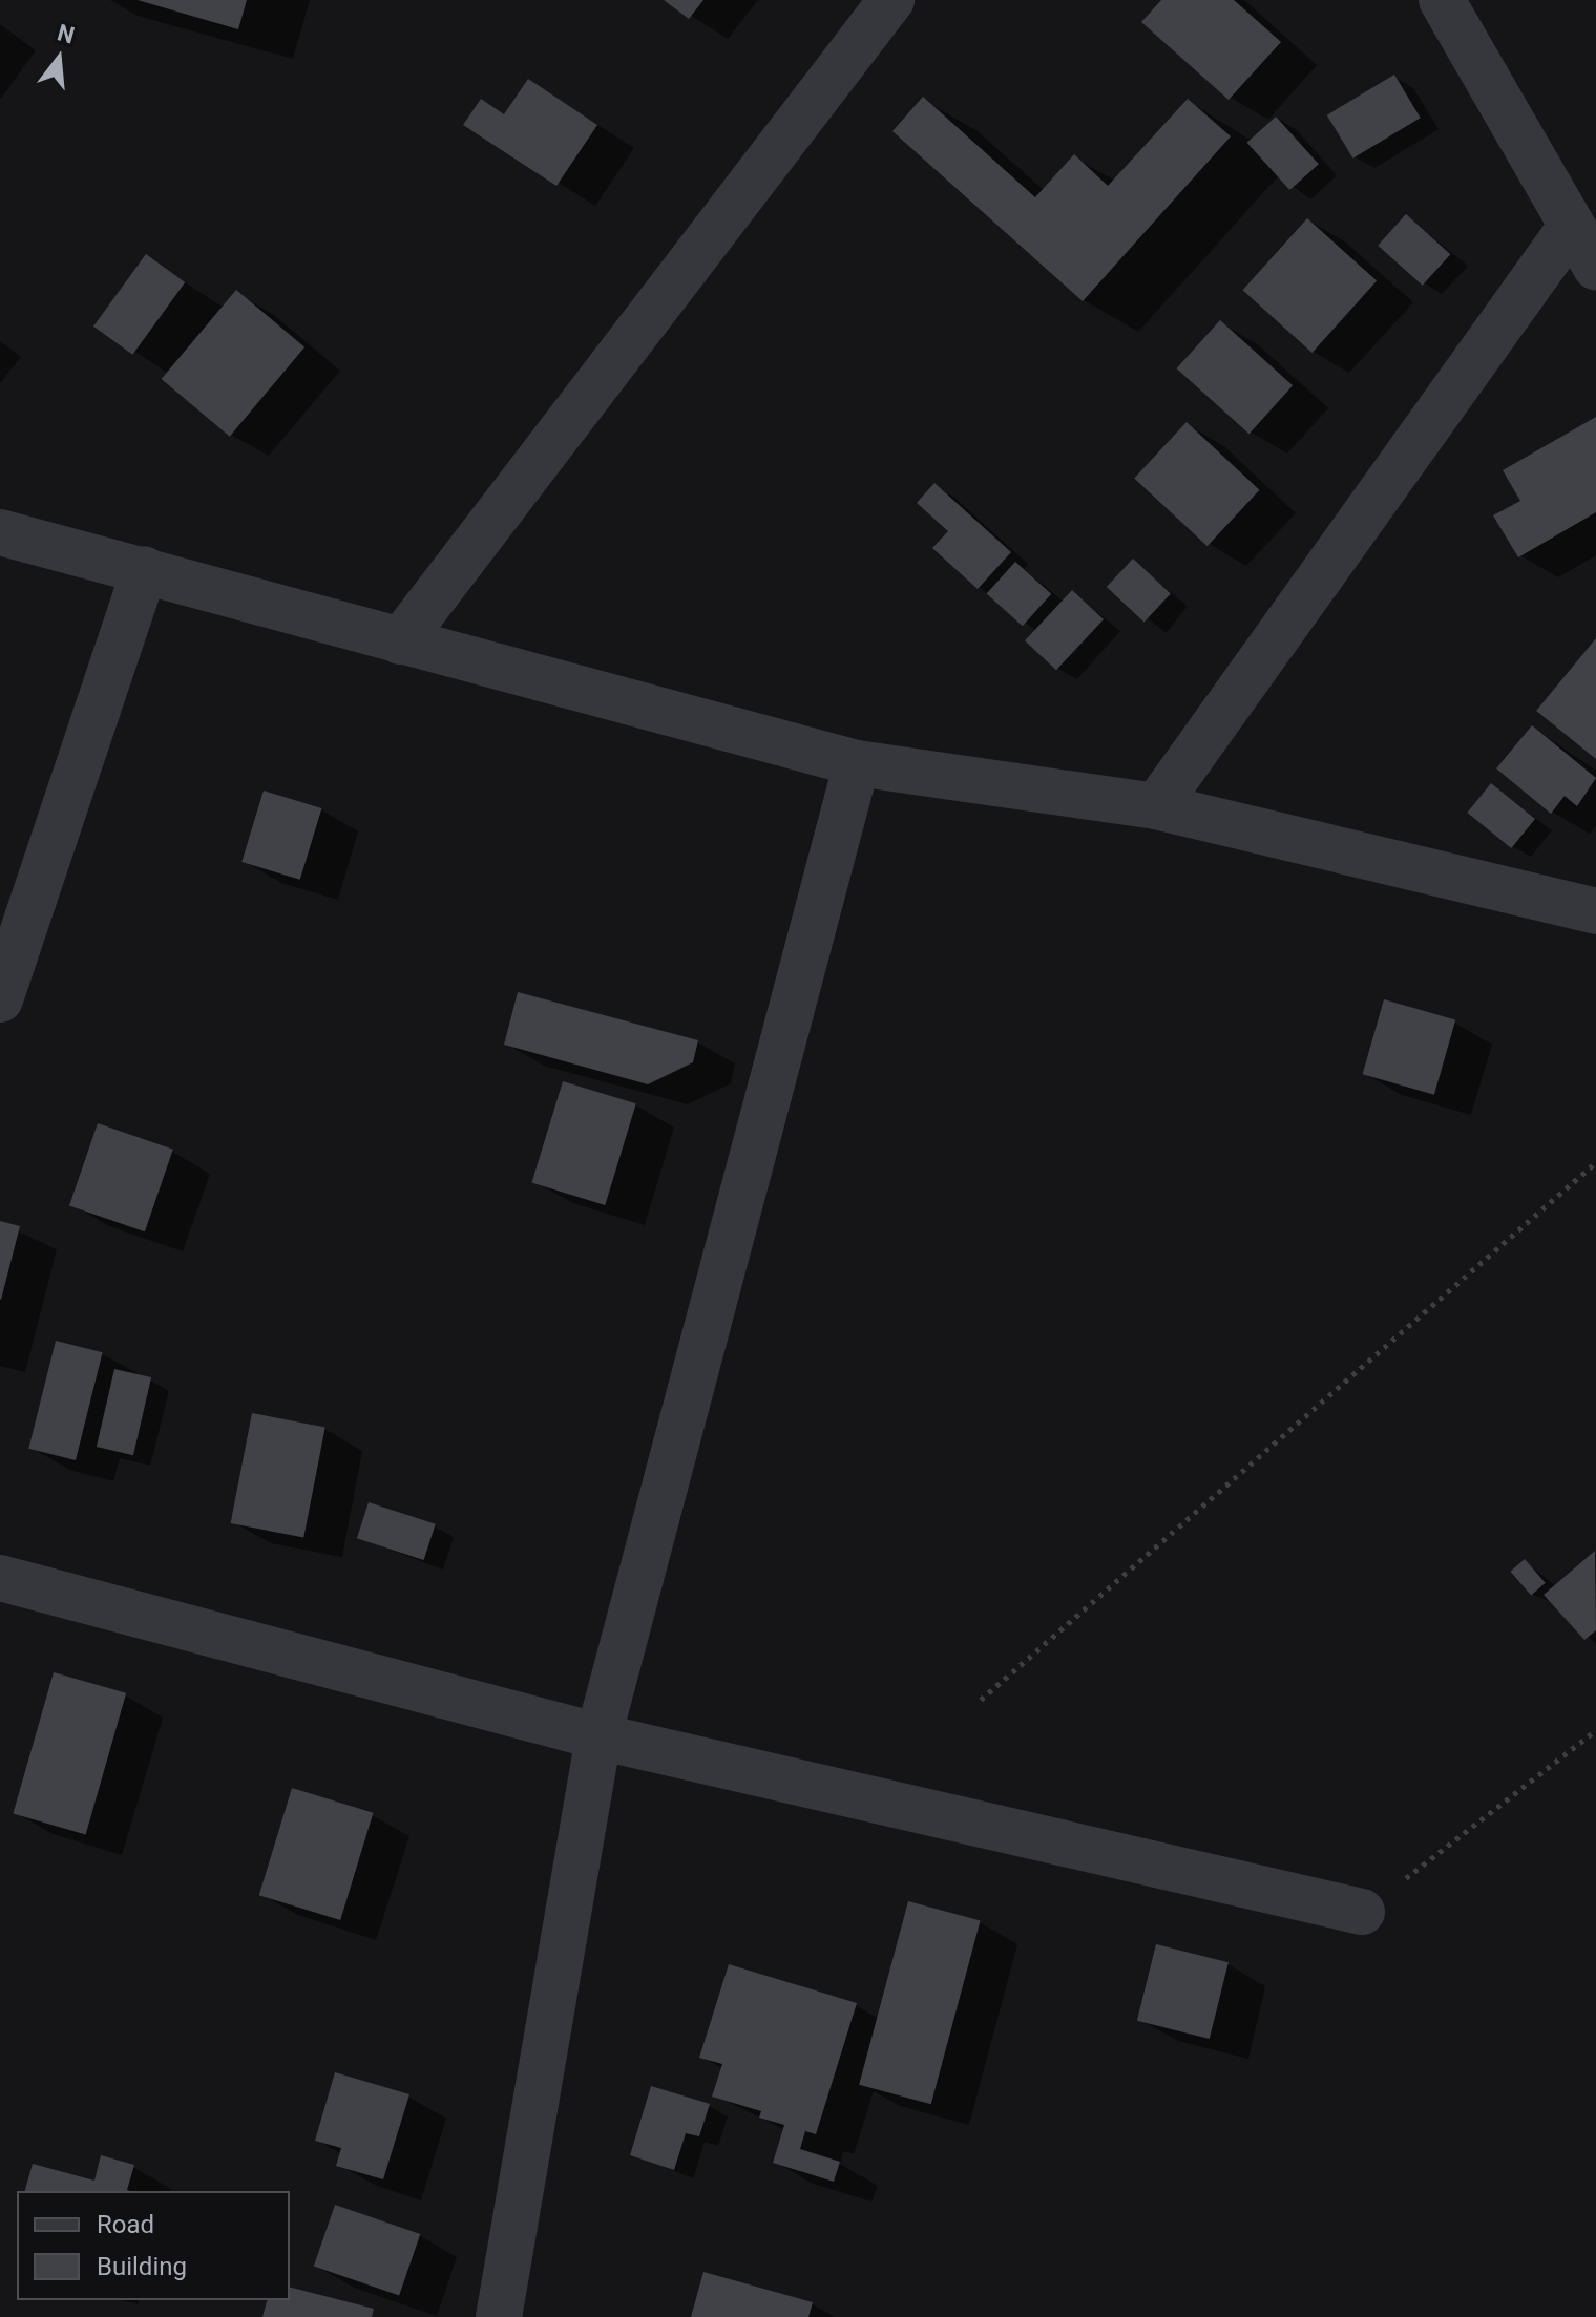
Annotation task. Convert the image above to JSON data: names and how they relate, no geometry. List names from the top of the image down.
{
  "legend": ["Road", "Building"],
  "north": "top"
}
